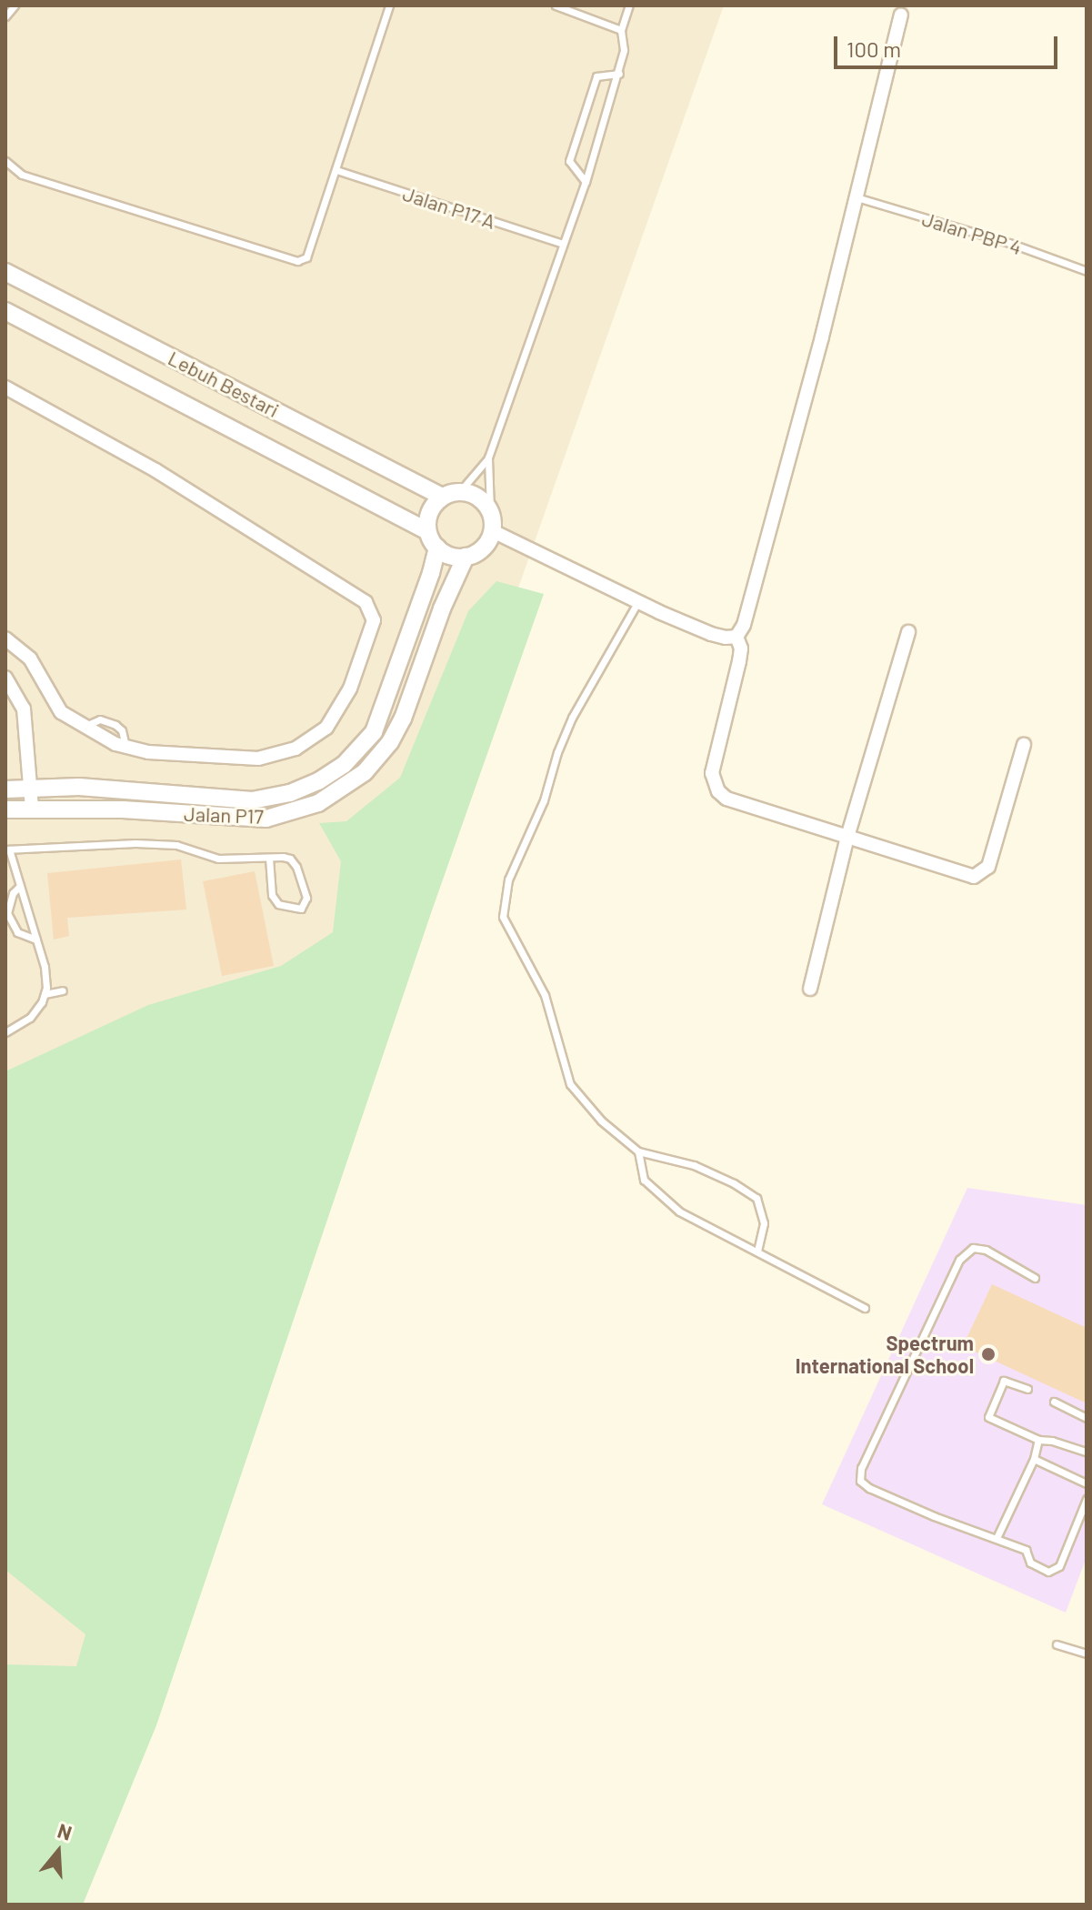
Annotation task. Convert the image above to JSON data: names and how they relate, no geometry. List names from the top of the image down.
{
  "streets": {
    "street": ["Lebuh Bestari", "Jalan P17"],
    "lane": ["Jalan P17 A", "Jalan PBP 4"]
  },
  "crossings": [
    ["Lebuh Bestari", "Jalan P17"]
  ],
  "places": ["Spectrum International School"],
  "scale_bar": "100 m",
  "north": "top"
}
